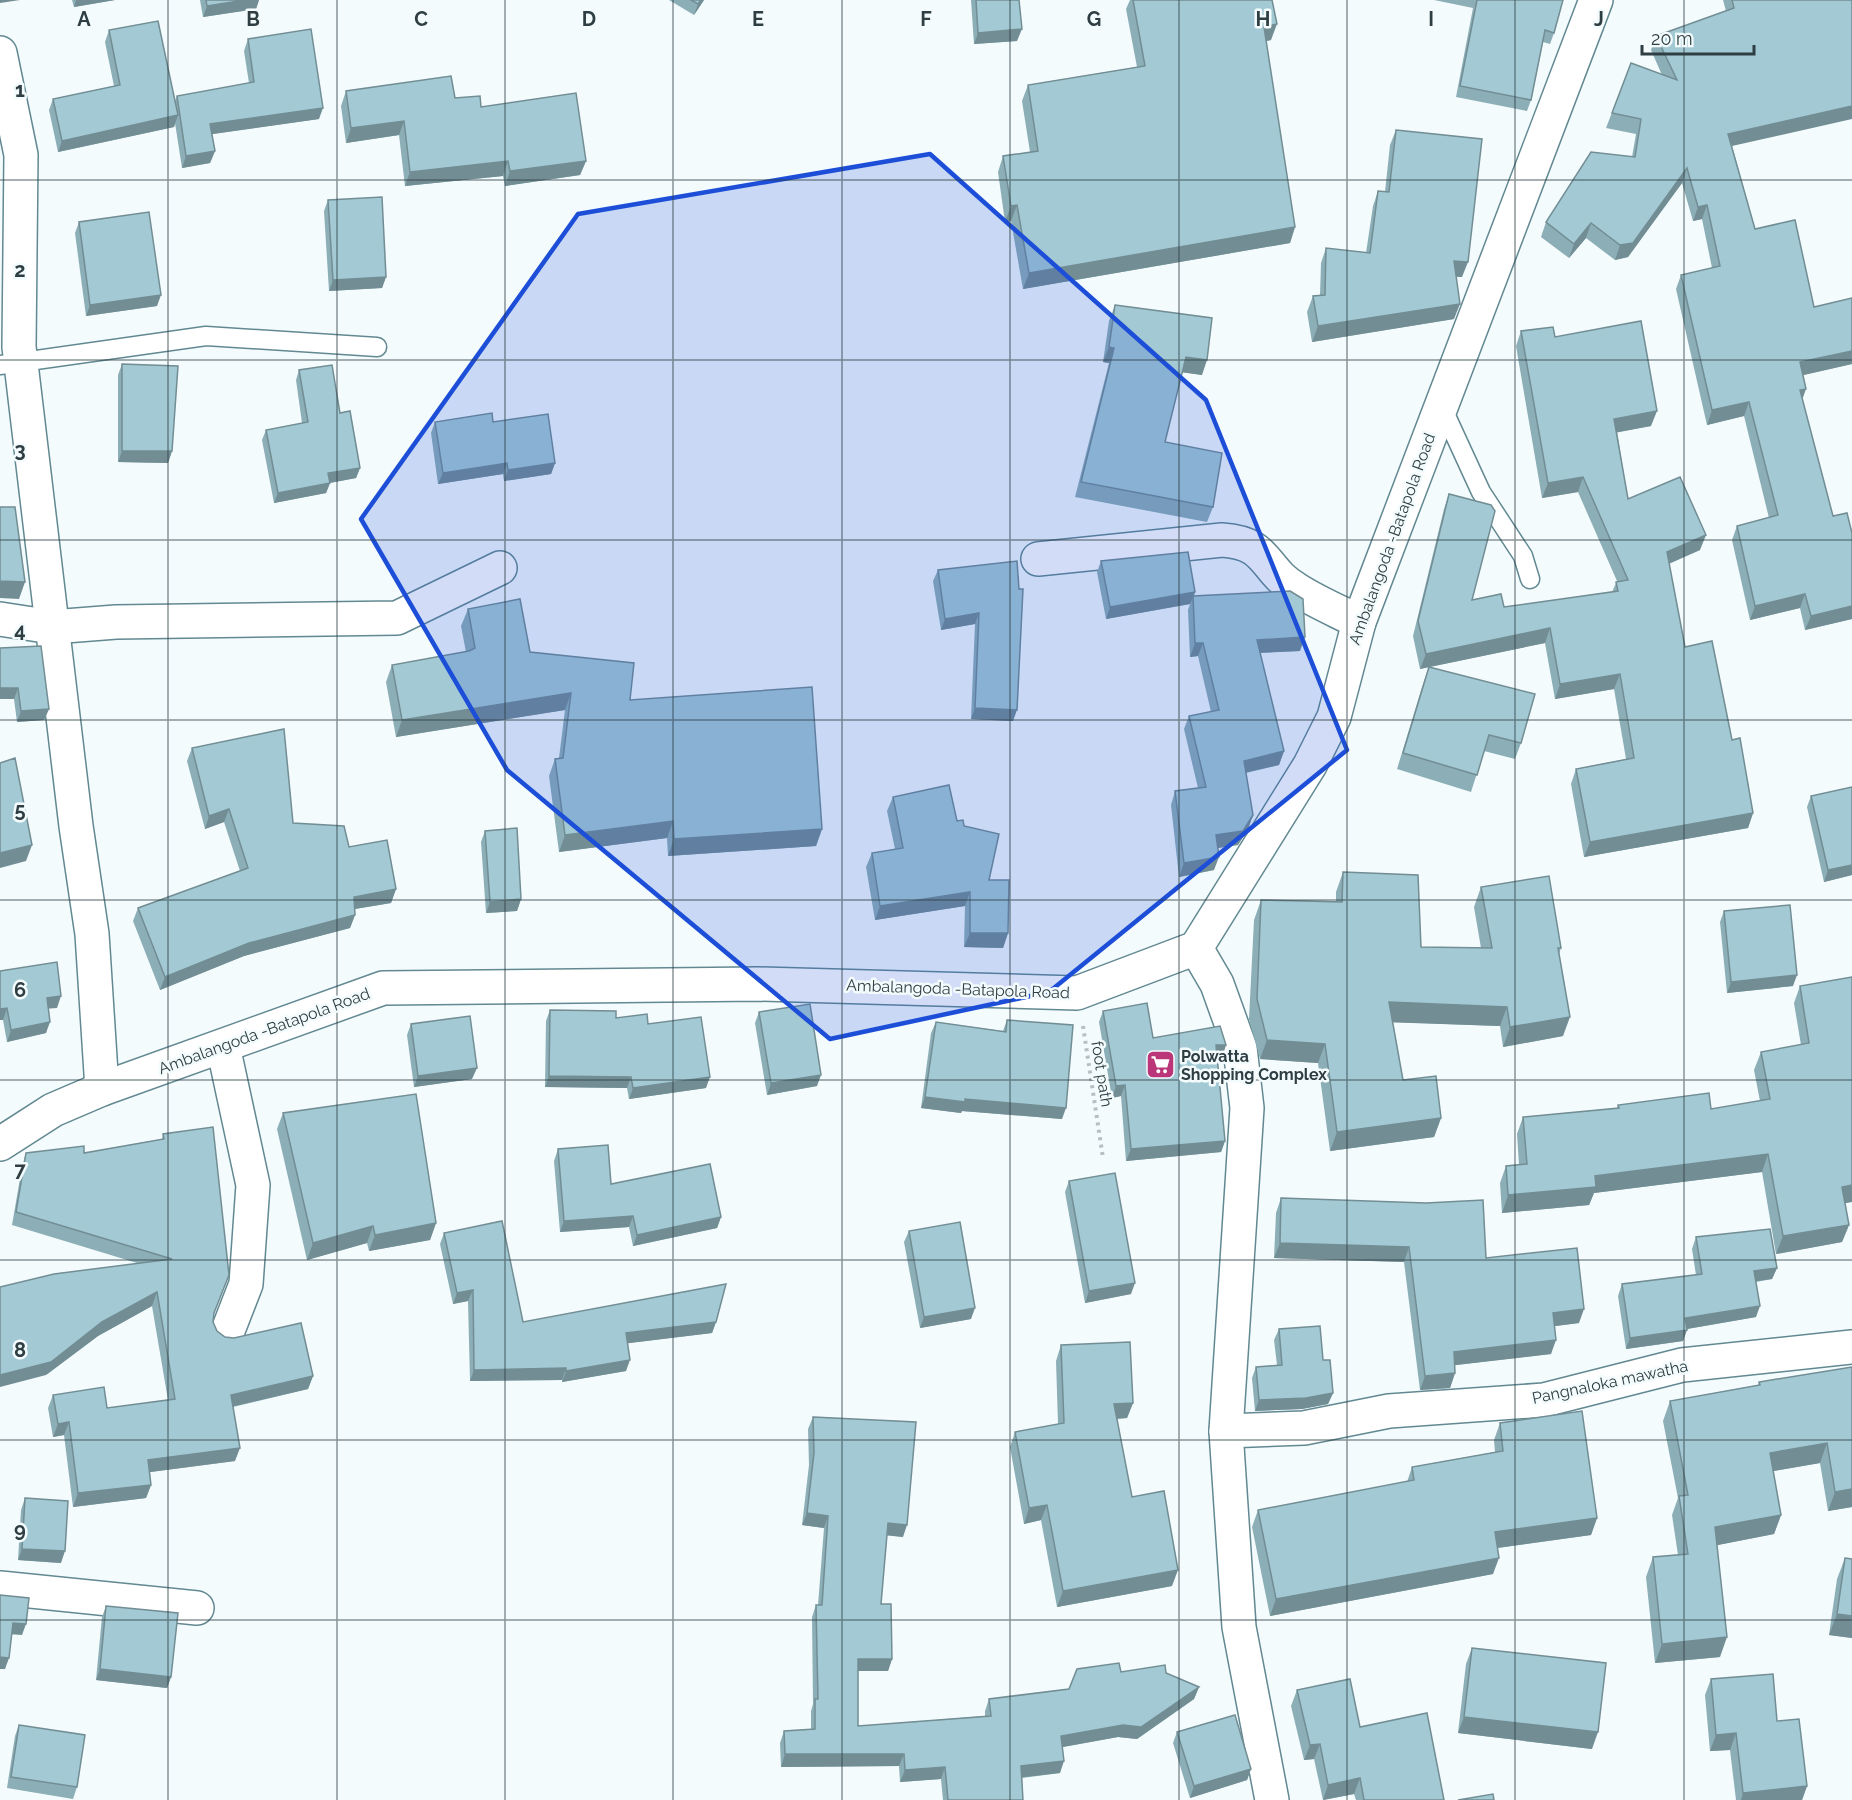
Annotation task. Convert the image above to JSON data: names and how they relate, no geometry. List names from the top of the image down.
{
  "streets": {
    "street": ["Ambalangoda -Batapola Road", "Pangnaloka mawatha"],
    "path": ["foot path"]
  },
  "crossings": [
    ["Ambalangoda -Batapola Road", "foot path"]
  ],
  "places": {
    "supermarket": ["Polwatta Shopping Complex"]
  },
  "scale_bar": "20 m",
  "grid": {
    "columns": [
      "A",
      "B",
      "C",
      "D",
      "E",
      "F",
      "G",
      "H",
      "I",
      "J"
    ],
    "rows": [
      "1",
      "2",
      "3",
      "4",
      "5",
      "6",
      "7",
      "8",
      "9"
    ]
  }
}
